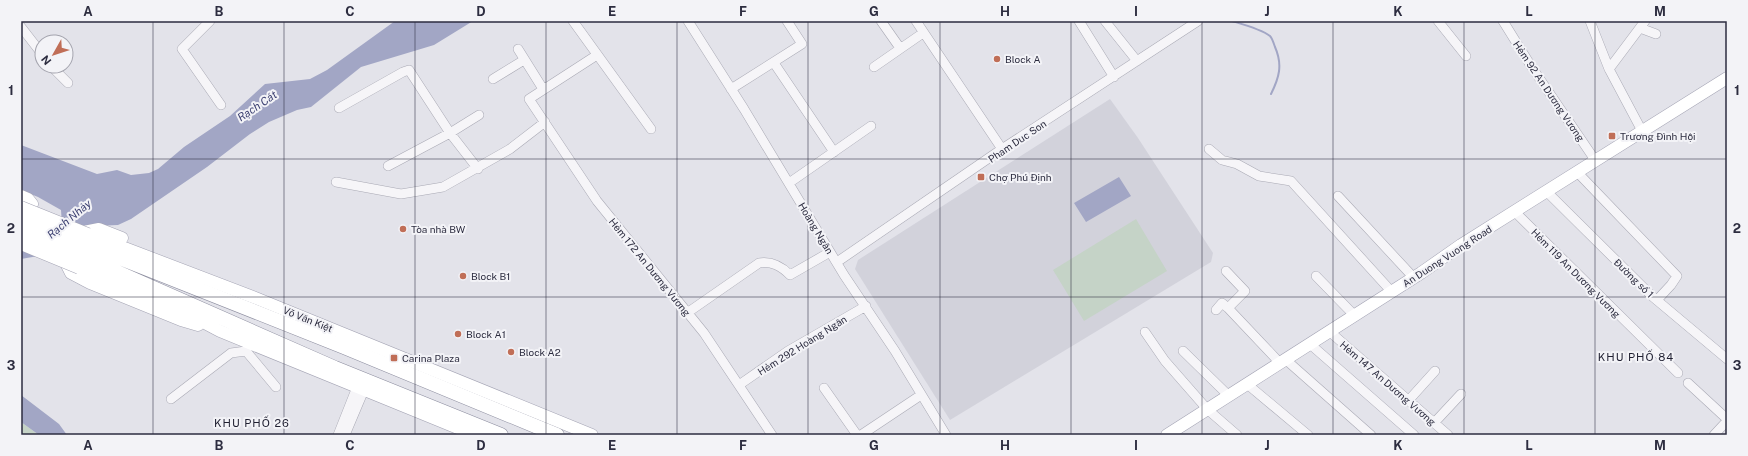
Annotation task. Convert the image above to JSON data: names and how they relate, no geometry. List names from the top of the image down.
{
  "streets": {
    "highway": ["Võ Văn Kiệt"],
    "main road": ["An Duong Vuong Road"],
    "street": [
      "Hẻm 92 An Dương Vương",
      "Pham Duc Son",
      "Hoàng Ngân",
      "Hẻm 172 An Dương Vương",
      "Hẻm 119 An Dương Vương",
      "Đường số 1",
      "Hẻm 292 Hoàng Ngân",
      "Hẻm 147 An Dương Vương"
    ]
  },
  "crossings": [
    ["Hẻm 92 An Dương Vương", "An Duong Vuong Road"],
    ["Pham Duc Son", "Hoàng Ngân"],
    ["Hoàng Ngân", "Hẻm 292 Hoàng Ngân"],
    ["An Duong Vuong Road", "Hẻm 119 An Dương Vương"],
    ["An Duong Vuong Road", "Đường số 1"],
    ["An Duong Vuong Road", "Hẻm 147 An Dương Vương"],
    ["Hẻm 172 An Dương Vương", "Hẻm 292 Hoàng Ngân"]
  ],
  "districts": ["KHU PHỐ 84", "KHU PHỐ 26"],
  "water": ["Rạch Cát", "Rạch Nhảy"],
  "places": {
    "other": [
      "Block A",
      "Tòa nhà BW",
      "Block B1",
      "Block A1",
      "Block A2"
    ],
    "transit": ["Trương Đình Hội", "Chợ Phú Định", "Carina Plaza"]
  },
  "north": "bottom left",
  "grid": {
    "columns": [
      "A",
      "B",
      "C",
      "D",
      "E",
      "F",
      "G",
      "H",
      "I",
      "J",
      "K",
      "L",
      "M"
    ],
    "rows": ["1", "2", "3"]
  }
}
